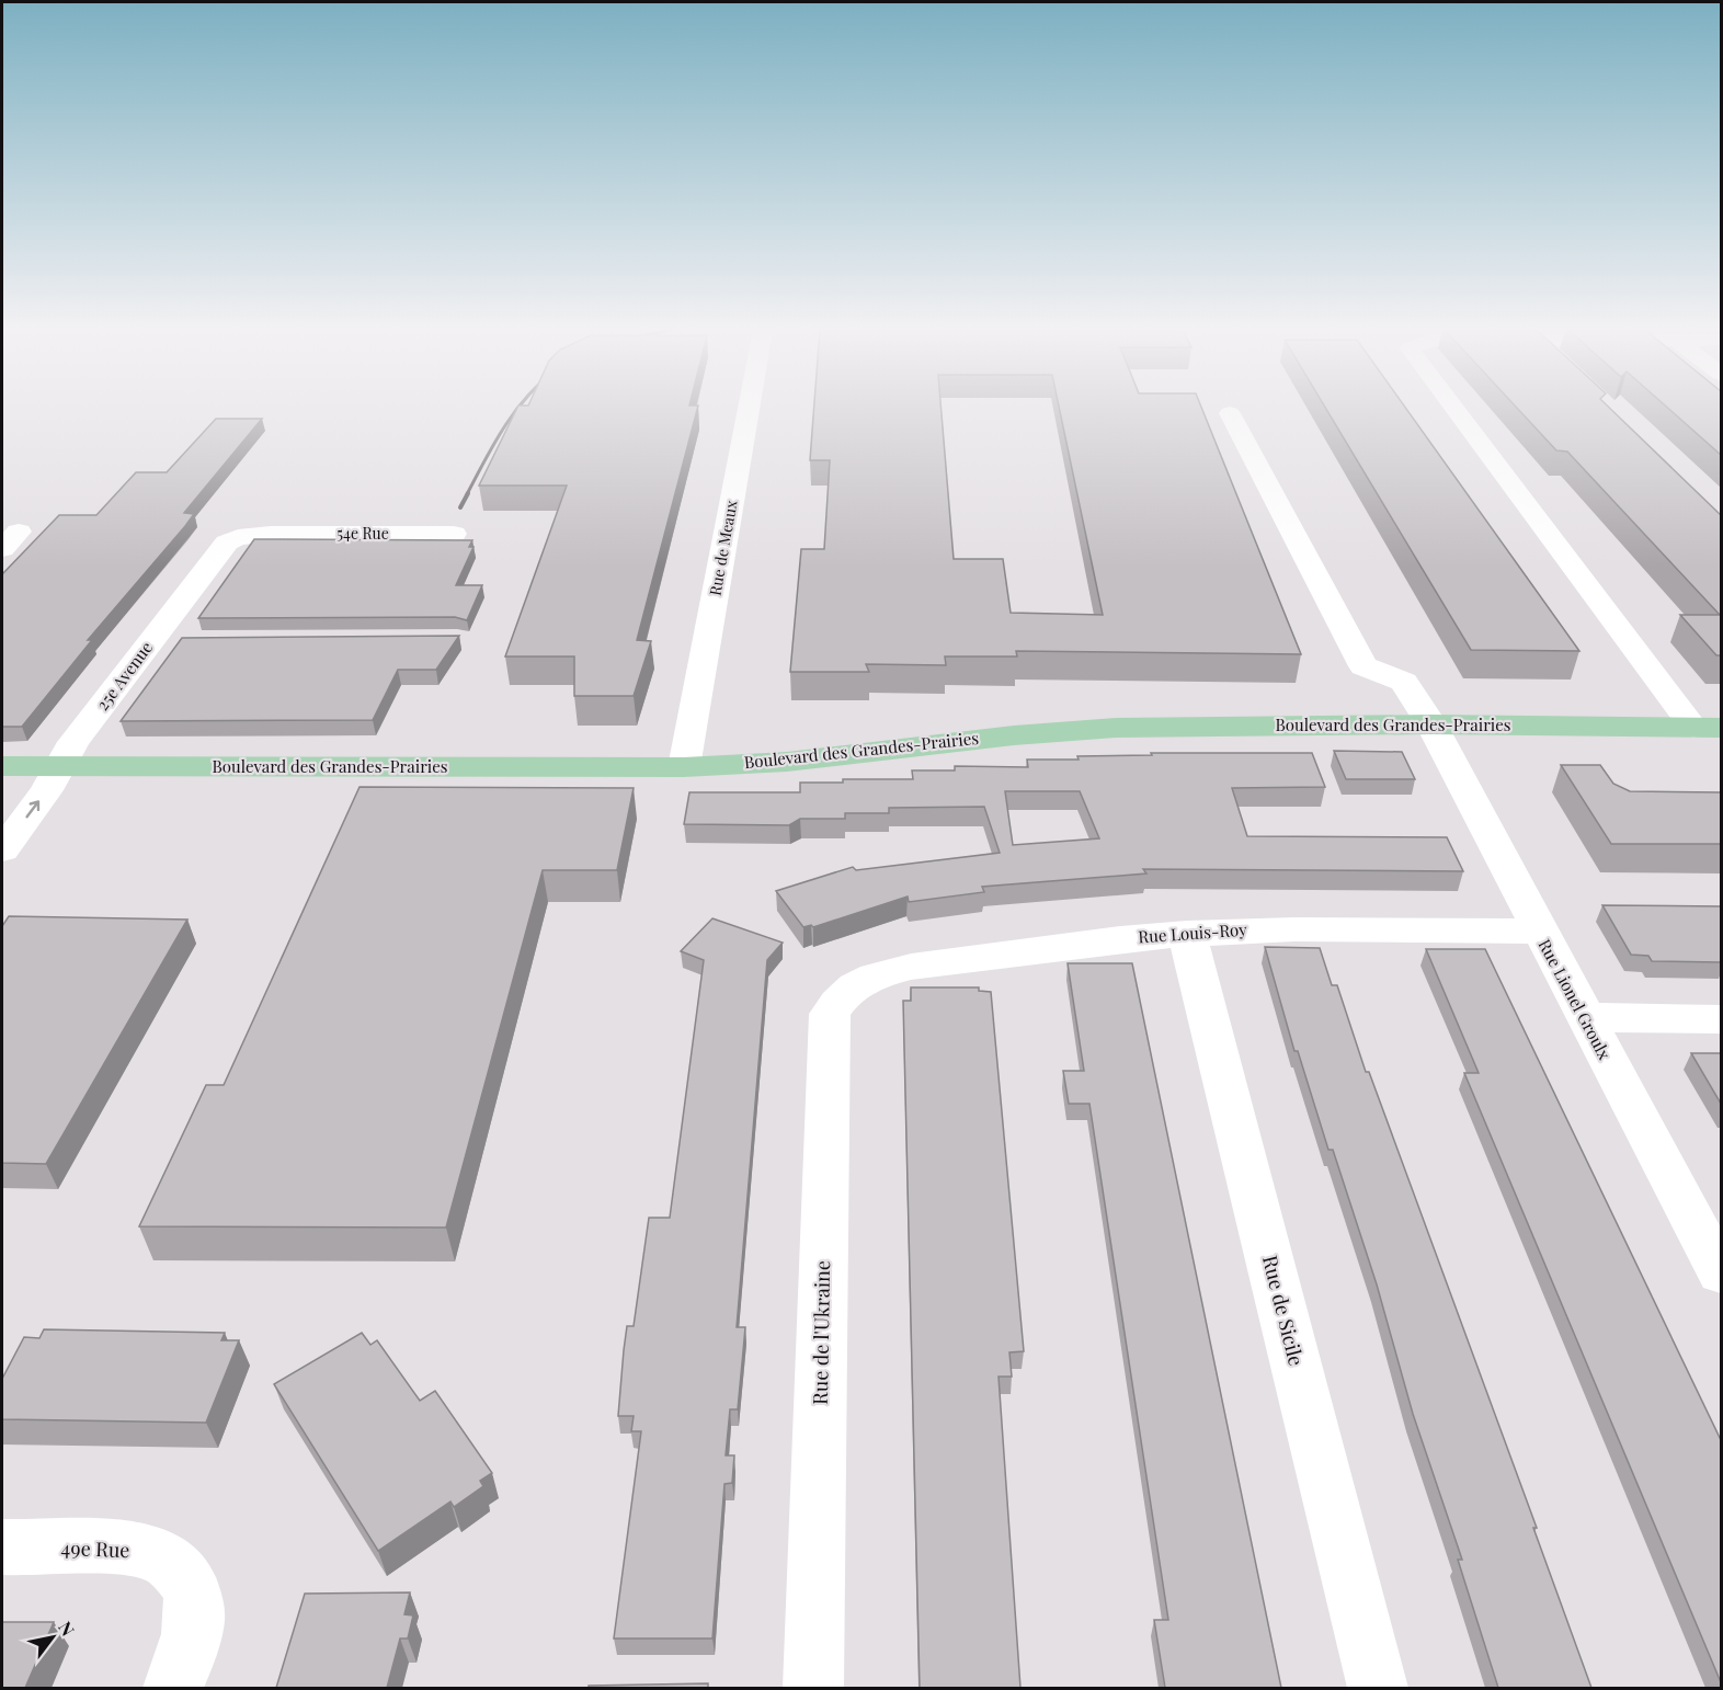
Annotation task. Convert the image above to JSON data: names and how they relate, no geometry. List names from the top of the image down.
{
  "streets": {
    "main road": ["Boulevard des Grandes-Prairies"],
    "street": [
      "54e Rue",
      "Rue de Meaux",
      "25e Avenue",
      "Rue Louis-Roy",
      "Rue Lionel Groulx",
      "Rue de Sicile",
      "Rue de l'Ukraine",
      "49e Rue"
    ]
  },
  "crossings": [
    ["54e Rue", "25e Avenue"],
    ["Rue de Meaux", "Boulevard des Grandes-Prairies"],
    ["25e Avenue", "Boulevard des Grandes-Prairies"],
    ["Boulevard des Grandes-Prairies", "Rue Lionel Groulx"],
    ["Rue Louis-Roy", "Rue Lionel Groulx"],
    ["Rue Louis-Roy", "Rue de Sicile"],
    ["Rue Louis-Roy", "Rue de l'Ukraine"]
  ],
  "north": "top right"
}
